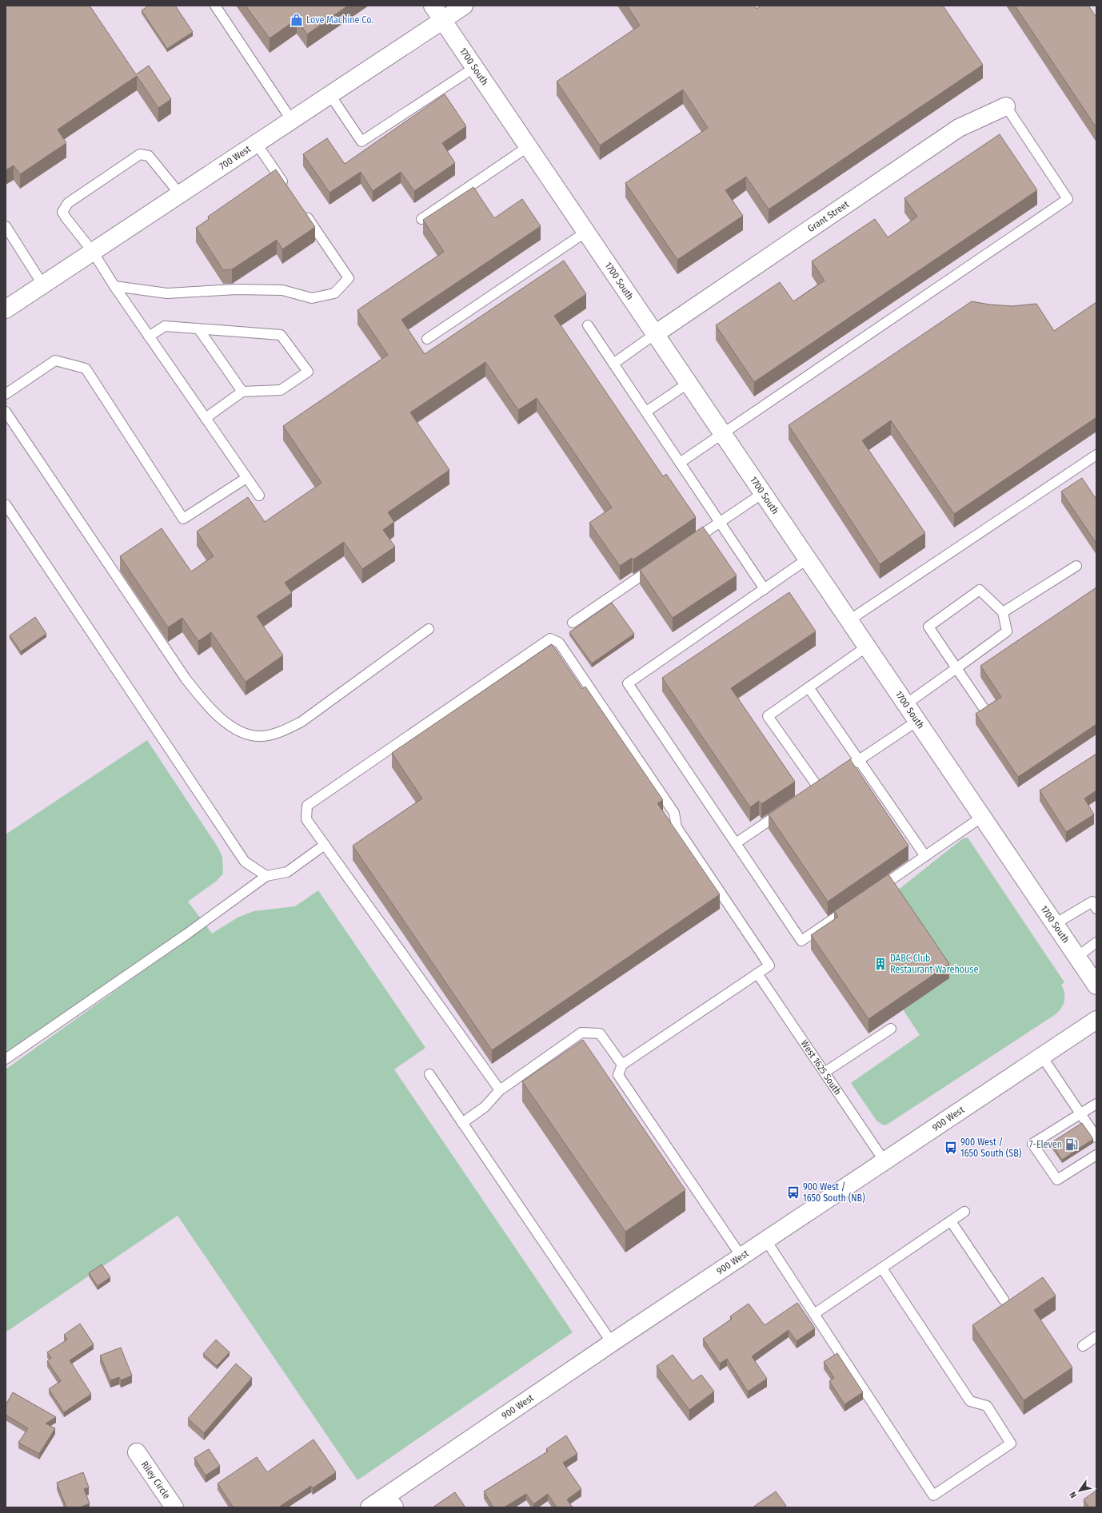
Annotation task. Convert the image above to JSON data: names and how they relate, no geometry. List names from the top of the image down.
{
  "streets": {
    "street": [
      "1700 South",
      "700 West",
      "Grant Street",
      "900 West",
      "Riley Circle"
    ],
    "lane": ["West 1625 South"]
  },
  "crossings": [
    ["1700 South", "700 West"],
    ["1700 South", "Grant Street"],
    ["West 1625 South", "900 West"]
  ],
  "places": {
    "shop": ["Love Machine Co."],
    "building": ["DABC Club Restaurant Warehouse"],
    "fuel station": ["7-Eleven"],
    "bus stop": ["900 West / 1650 South (SB)", "900 West / 1650 South (NB)"]
  },
  "north": "bottom left"
}
